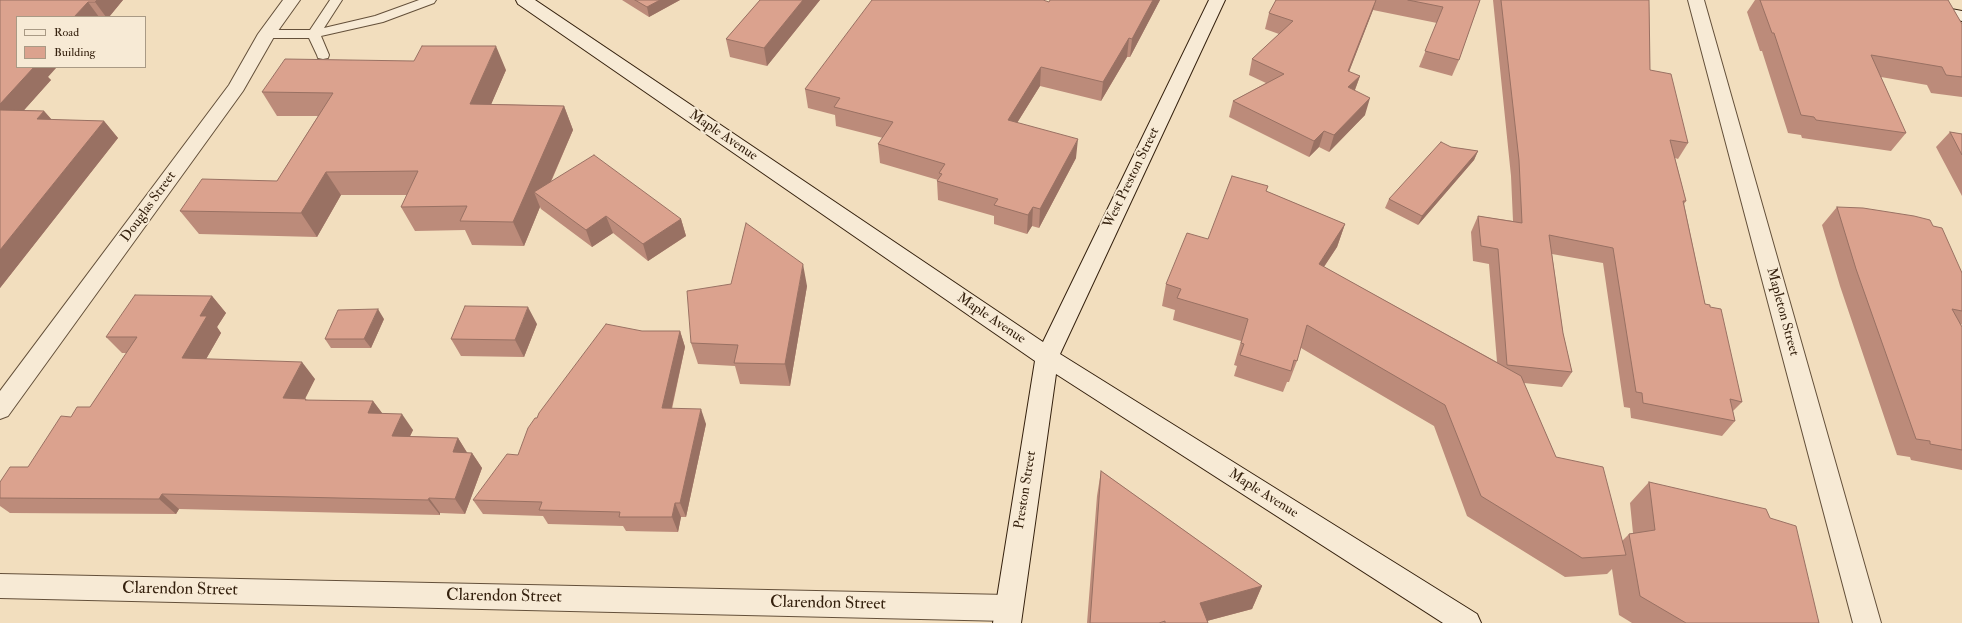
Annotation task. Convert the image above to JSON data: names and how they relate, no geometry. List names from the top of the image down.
{
  "streets": {
    "street": [
      "Maple Avenue",
      "West Preston Street",
      "Douglas Street",
      "Mapleton Street",
      "Preston Street",
      "Clarendon Street"
    ]
  },
  "crossings": [
    ["Maple Avenue", "West Preston Street"],
    ["Maple Avenue", "Preston Street"],
    ["West Preston Street", "Preston Street"],
    ["Preston Street", "Clarendon Street"]
  ],
  "legend": ["Road", "Building"]
}
